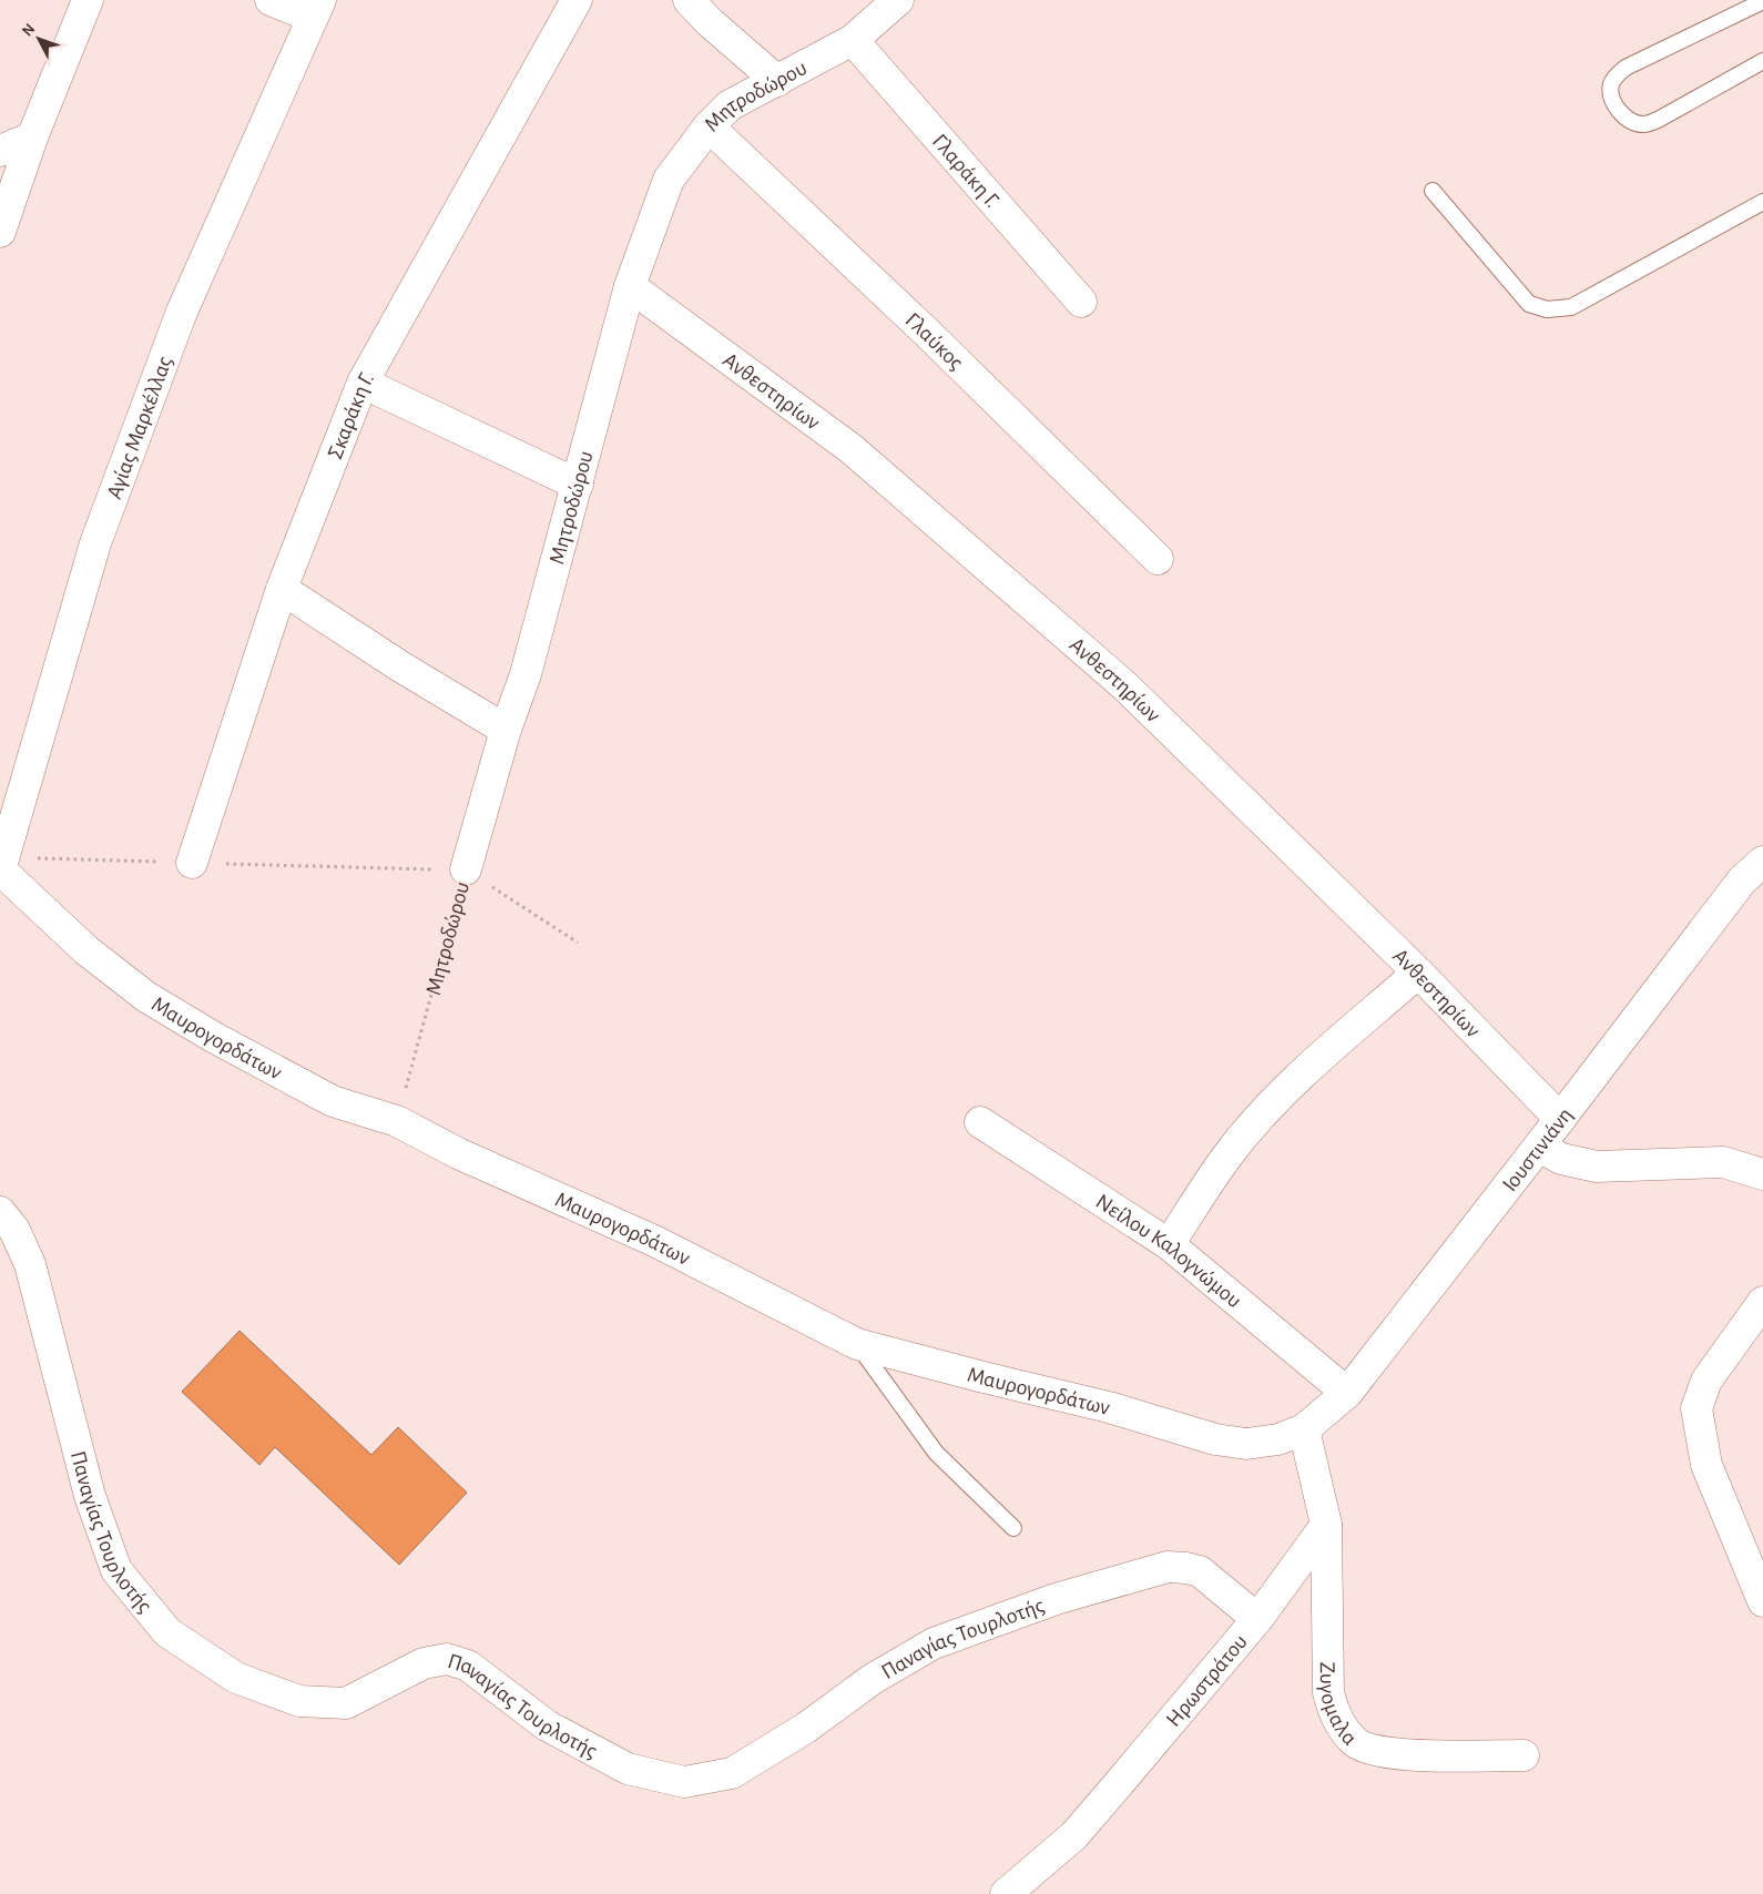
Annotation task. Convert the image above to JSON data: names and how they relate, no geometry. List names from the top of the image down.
{
  "streets": {
    "street": [
      "Μητροδώρου",
      "Γλαράκη Γ.",
      "Γλαύκος",
      "Ανθεστηρίων",
      "Σκαράκη Γ.",
      "Αγίας Μαρκέλλας",
      "Μαυρογορδάτων",
      "Ιουστινιάνη",
      "Νείλου Καλογνώμου",
      "Παναγίας Τουρλοτής",
      "Ηρωστράτου",
      "Ζυγομαλα"
    ]
  },
  "crossings": [
    ["Μητροδώρου", "Γλαράκη Γ."],
    ["Μητροδώρου", "Γλαύκος"],
    ["Μητροδώρου", "Ανθεστηρίων"],
    ["Μητροδώρου", "Μαυρογορδάτων"],
    ["Ανθεστηρίων", "Ιουστινιάνη"],
    ["Αγίας Μαρκέλλας", "Μαυρογορδάτων"],
    ["Μαυρογορδάτων", "Ιουστινιάνη"],
    ["Ιουστινιάνη", "Νείλου Καλογνώμου"],
    ["Παναγίας Τουρλοτής", "Ηρωστράτου"],
    ["Ηρωστράτου", "Ζυγομαλα"]
  ],
  "north": "top left"
}
